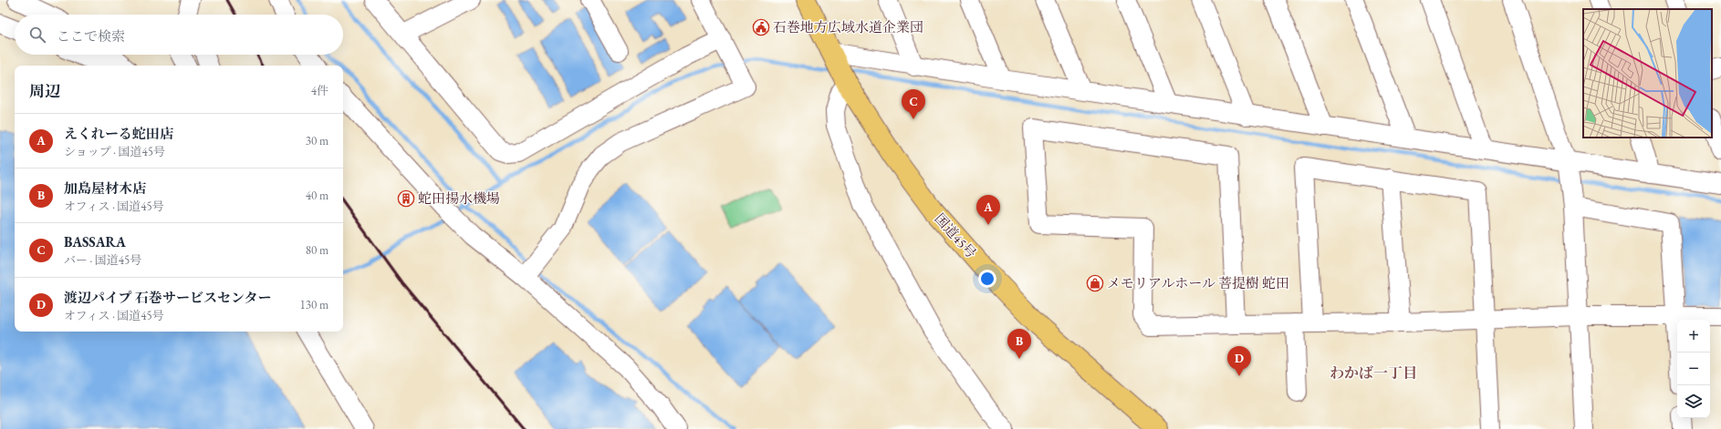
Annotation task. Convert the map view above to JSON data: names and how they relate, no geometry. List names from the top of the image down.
{
  "streets": {
    "highway": ["国道45号"]
  },
  "districts": ["わかば一丁目"],
  "places": {
    "public building": ["石巻地方広域水道企業団"],
    "building": ["蛇田揚水機場"],
    "shop": ["メモリアルホール 菩提樹 蛇田"]
  },
  "page": {
    "search": "ここで検索",
    "heading": ["周辺", "4件"],
    "pins": [
      "C",
      "A",
      "B",
      "D"
    ],
    "list": [
      {
        "mark": "A",
        "name": "えくれーる蛇田店",
        "note": "ショップ · 国道45号",
        "value": "30 m"
      },
      {
        "mark": "B",
        "name": "加島屋材木店",
        "note": "オフィス · 国道45号",
        "value": "40 m"
      },
      {
        "mark": "C",
        "name": "BASSARA",
        "note": "バー · 国道45号",
        "value": "80 m"
      },
      {
        "mark": "D",
        "name": "渡辺パイプ 石巻サービスセンター",
        "note": "オフィス · 国道45号",
        "value": "130 m"
      }
    ],
    "map_buttons": ["+", "−"]
  }
}
